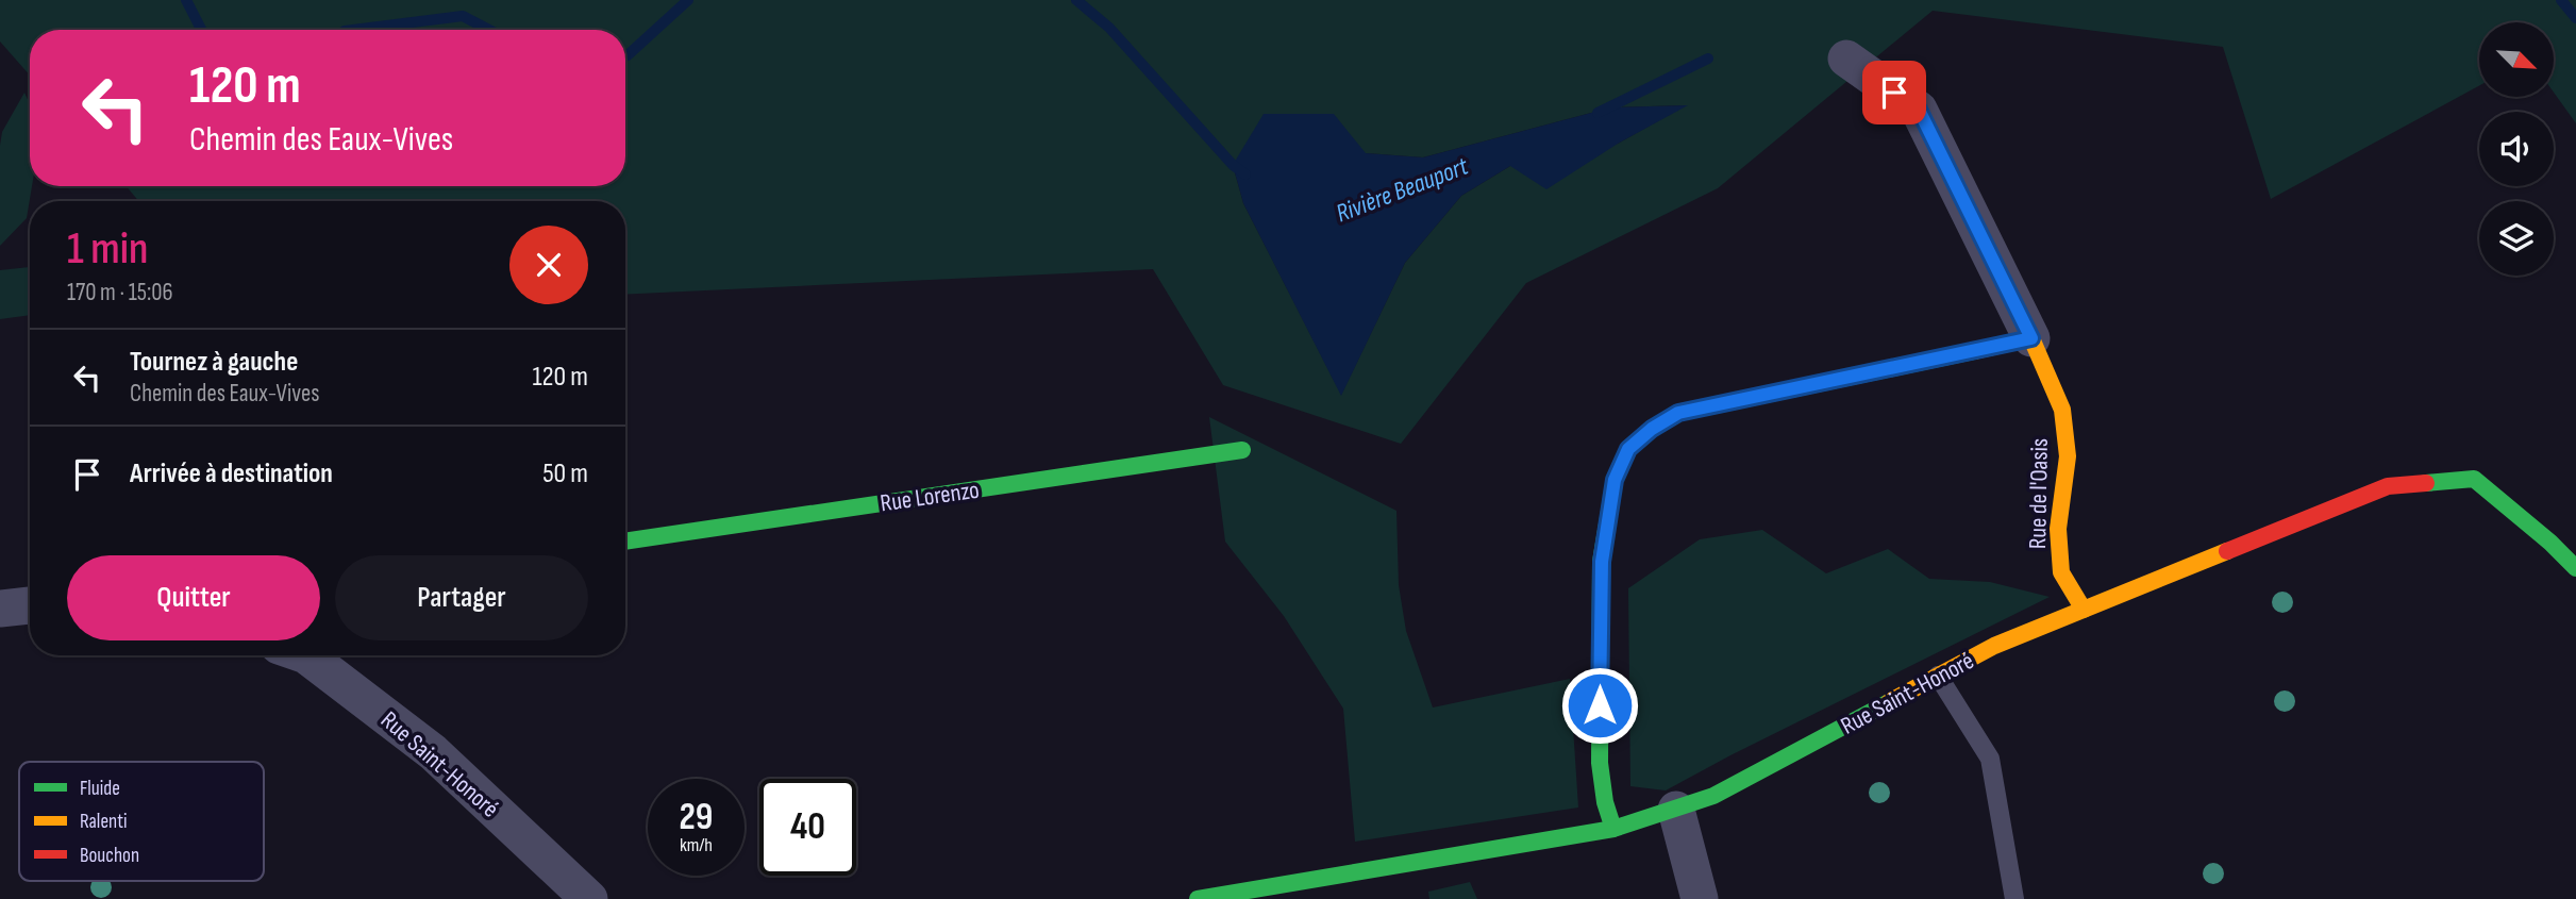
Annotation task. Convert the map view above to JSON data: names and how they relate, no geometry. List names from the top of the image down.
{
  "streets": {
    "street": ["Rue de l'Oasis", "Rue Lorenzo", "Rue Saint-Honoré"]
  },
  "crossings": [
    ["Rue de l'Oasis", "Rue Saint-Honoré"]
  ],
  "water": ["Rivière Beauport"],
  "legend": ["Fluide", "Ralenti", "Bouchon"],
  "north": "bottom right",
  "page": {
    "turn": ["120 m", "Chemin des Eaux-Vives"],
    "heading": ["1 min", "170 m · 15:06"],
    "list": [
      {
        "name": "Tournez à gauche",
        "note": "Chemin des Eaux-Vives",
        "value": "120 m"
      },
      {
        "name": "Arrivée à destination",
        "value": "50 m"
      }
    ],
    "buttons": ["Quitter", "Partager"],
    "speed": "29 km/h",
    "limit": "40"
  }
}
